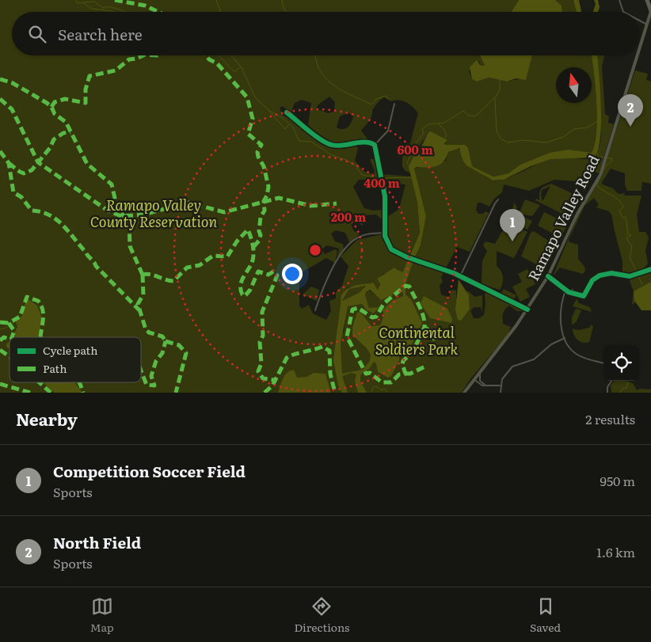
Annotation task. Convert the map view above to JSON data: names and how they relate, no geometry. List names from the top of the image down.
{
  "streets": {
    "main road": ["Ramapo Valley Road"]
  },
  "parks": ["Ramapo Valley County Reservation", "Continental Soldiers Park"],
  "legend": ["Cycle path", "Path"],
  "north": "top",
  "page": {
    "search": "Search here",
    "pins": ["2", "1"],
    "heading": ["Nearby", "2 results"],
    "list": [
      {
        "mark": "1",
        "name": "Competition Soccer Field",
        "note": "Sports",
        "value": "950 m"
      },
      {
        "mark": "2",
        "name": "North Field",
        "note": "Sports",
        "value": "1.6 km"
      }
    ],
    "nav": ["Map", "Directions", "Saved"]
  },
  "rings": ["600 m", "400 m", "200 m"]
}
